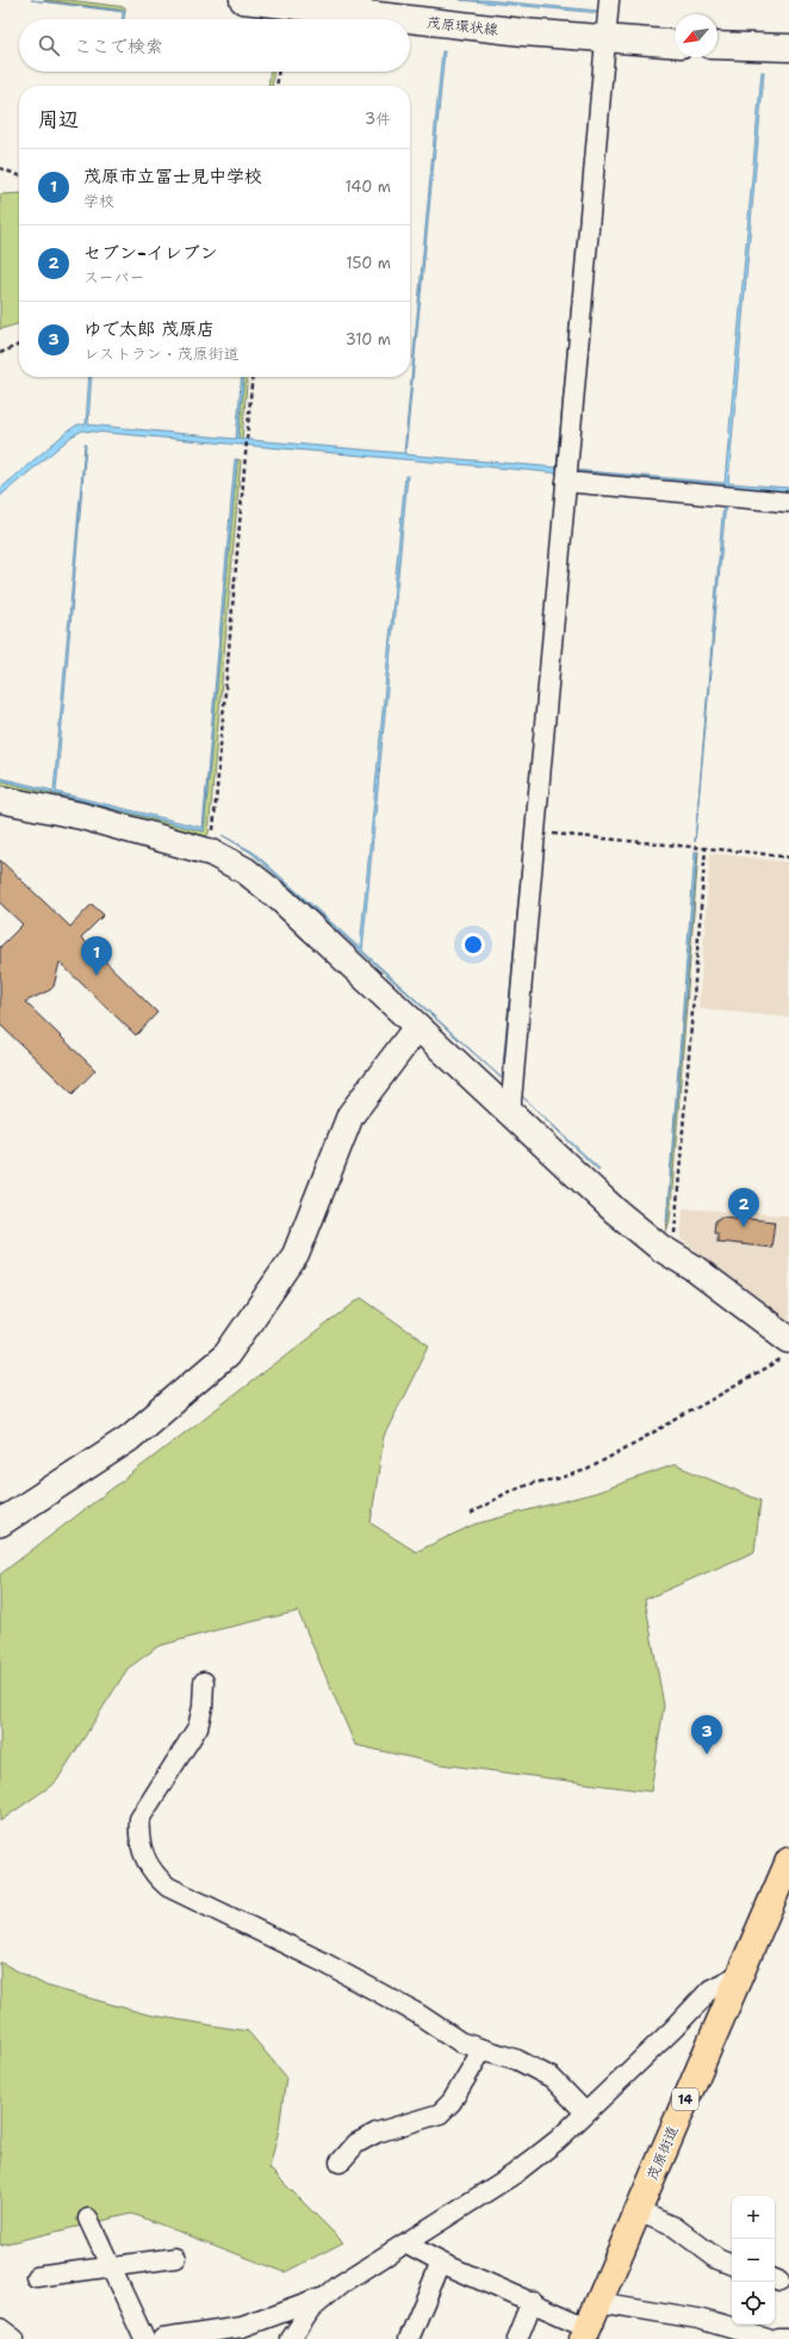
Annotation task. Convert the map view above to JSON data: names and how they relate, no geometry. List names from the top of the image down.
{
  "streets": {
    "main road": ["14", "茂原街道"],
    "street": ["茂原環状線"]
  },
  "north": "bottom left",
  "page": {
    "search": "ここで検索",
    "heading": ["周辺", "3件"],
    "list": [
      {
        "mark": "1",
        "name": "茂原市立冨士見中学校",
        "note": "学校",
        "value": "140 m"
      },
      {
        "mark": "2",
        "name": "セブン-イレブン",
        "note": "スーパー",
        "value": "150 m"
      },
      {
        "mark": "3",
        "name": "ゆで太郎 茂原店",
        "note": "レストラン · 茂原街道",
        "value": "310 m"
      }
    ],
    "pins": ["1", "2", "3"],
    "map_buttons": ["+", "−"]
  }
}
